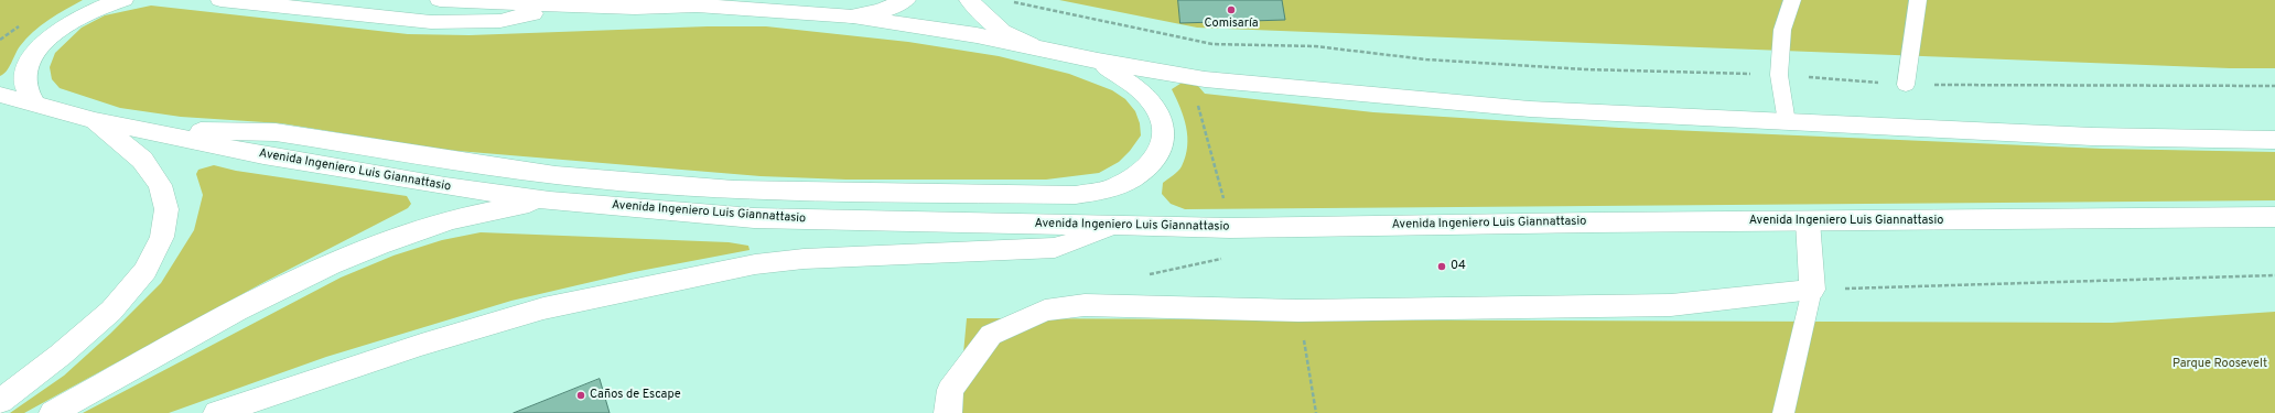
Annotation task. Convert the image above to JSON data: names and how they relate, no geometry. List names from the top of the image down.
{
  "streets": {
    "main road": ["Avenida Ingeniero Luis Giannattasio"]
  },
  "parks": ["Parque Roosevelt"],
  "places": ["Comisaría", "04", "Caños de Escape"]
}
